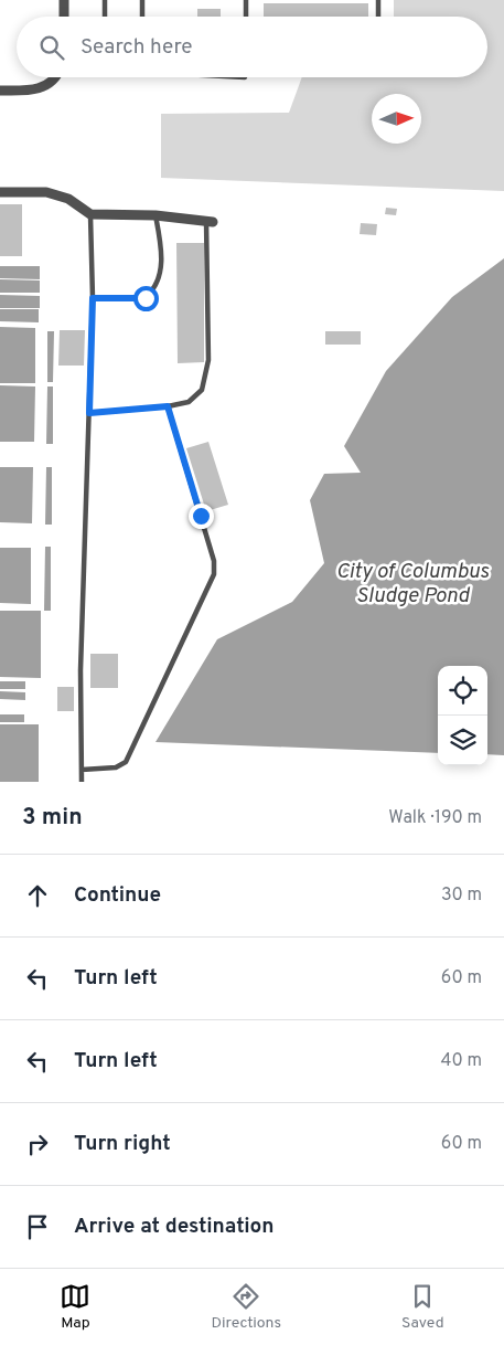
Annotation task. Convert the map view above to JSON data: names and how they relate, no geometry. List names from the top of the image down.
{
  "water": ["City of Columbus Sludge Pond"],
  "north": "right",
  "page": {
    "search": "Search here",
    "heading": ["3 min", "Walk · 190 m"],
    "list": [
      ["Continue", "30 m"],
      ["Turn left", "60 m"],
      ["Turn left", "40 m"],
      ["Turn right", "60 m"],
      "Arrive at destination"
    ],
    "nav": ["Map", "Directions", "Saved"]
  }
}
